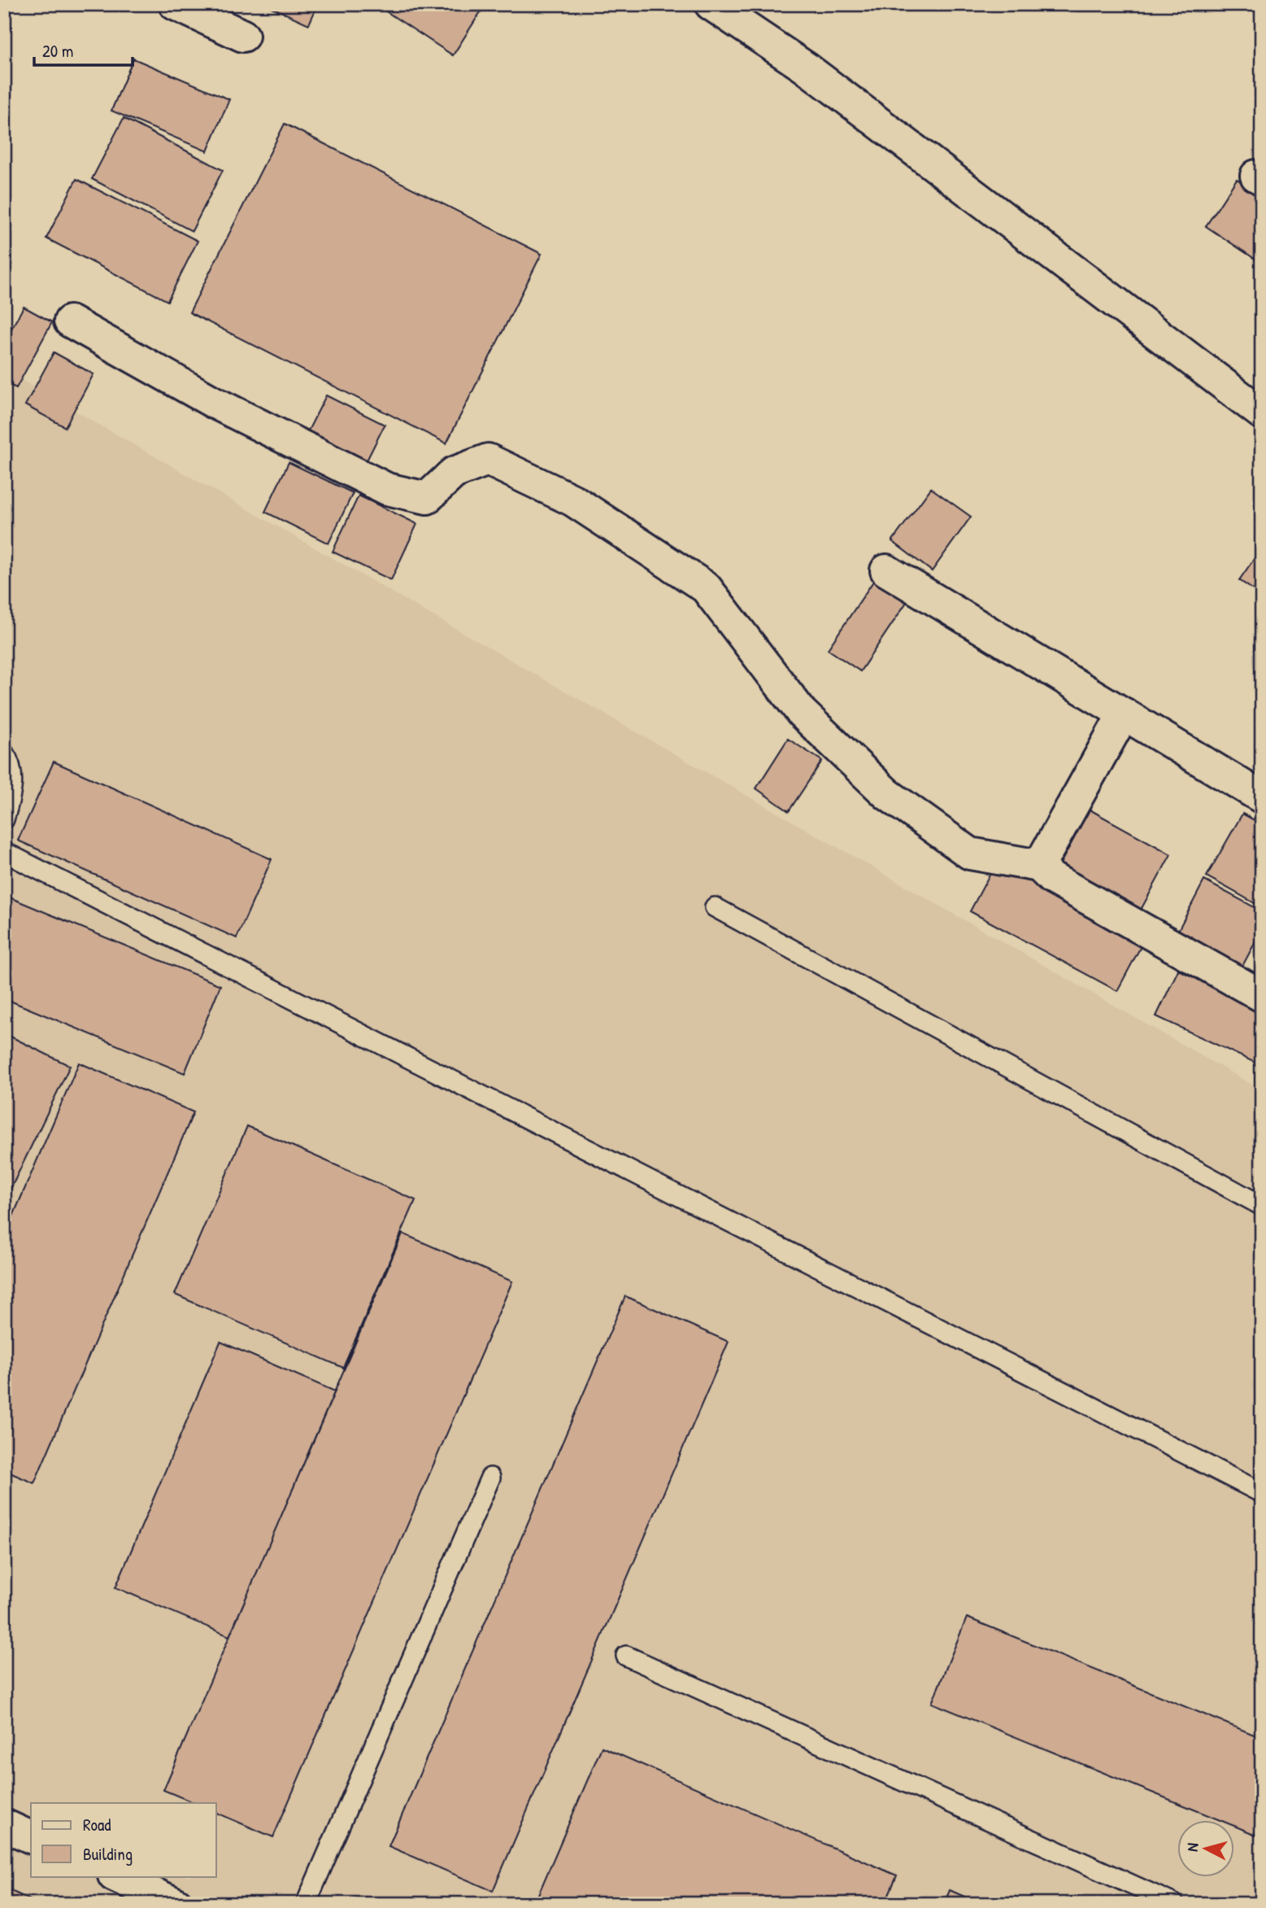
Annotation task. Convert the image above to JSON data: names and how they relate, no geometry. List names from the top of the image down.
{
  "legend": ["Road", "Building"],
  "scale_bar": "20 m",
  "north": "left"
}
